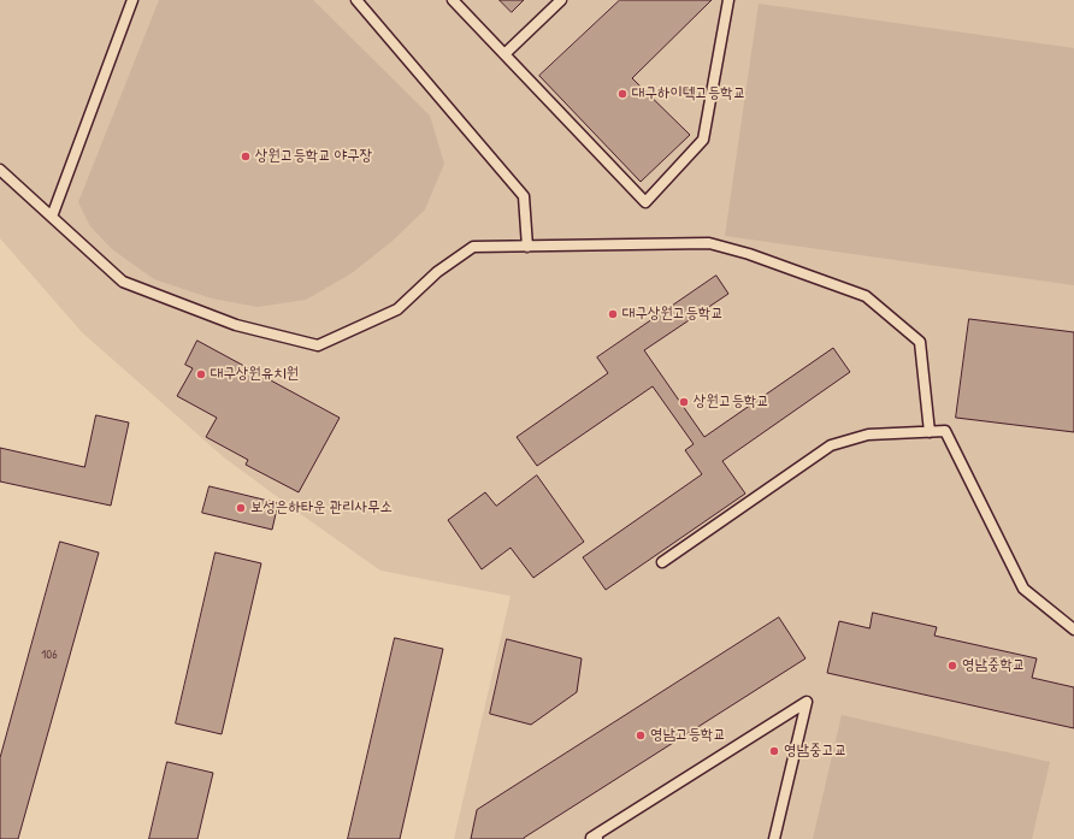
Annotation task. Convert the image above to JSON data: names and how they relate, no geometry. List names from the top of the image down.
{
  "places": [
    "대구하이텍고등학교",
    "상원고등학교 야구장",
    "대구상원고등학교",
    "대구상원유치원",
    "상원고등학교",
    "보성은하타운 관리사무소",
    "영남중학교",
    "영남고등학교",
    "영남중고교"
  ],
  "house_numbers": ["106"]
}
